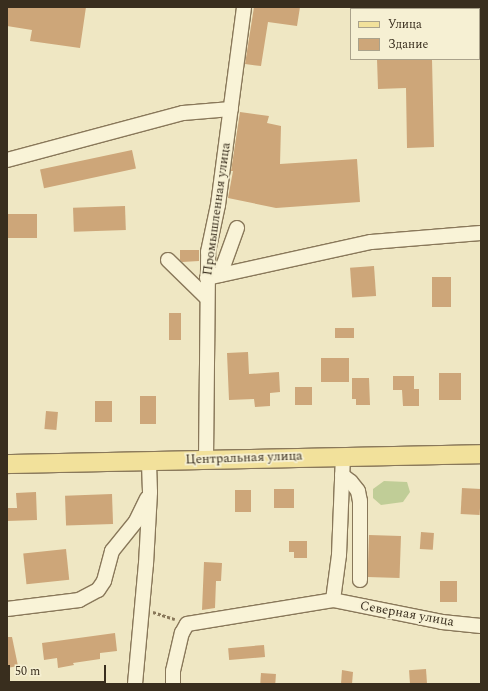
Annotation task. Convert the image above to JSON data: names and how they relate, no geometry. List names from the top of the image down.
{
  "streets": {
    "main road": ["Центральная улица"],
    "street": ["Промышленная улица", "Северная улица"]
  },
  "crossings": [
    ["Промышленная улица", "Центральная улица"]
  ],
  "legend": ["Улица", "Здание"],
  "scale_bar": "50 m"
}
